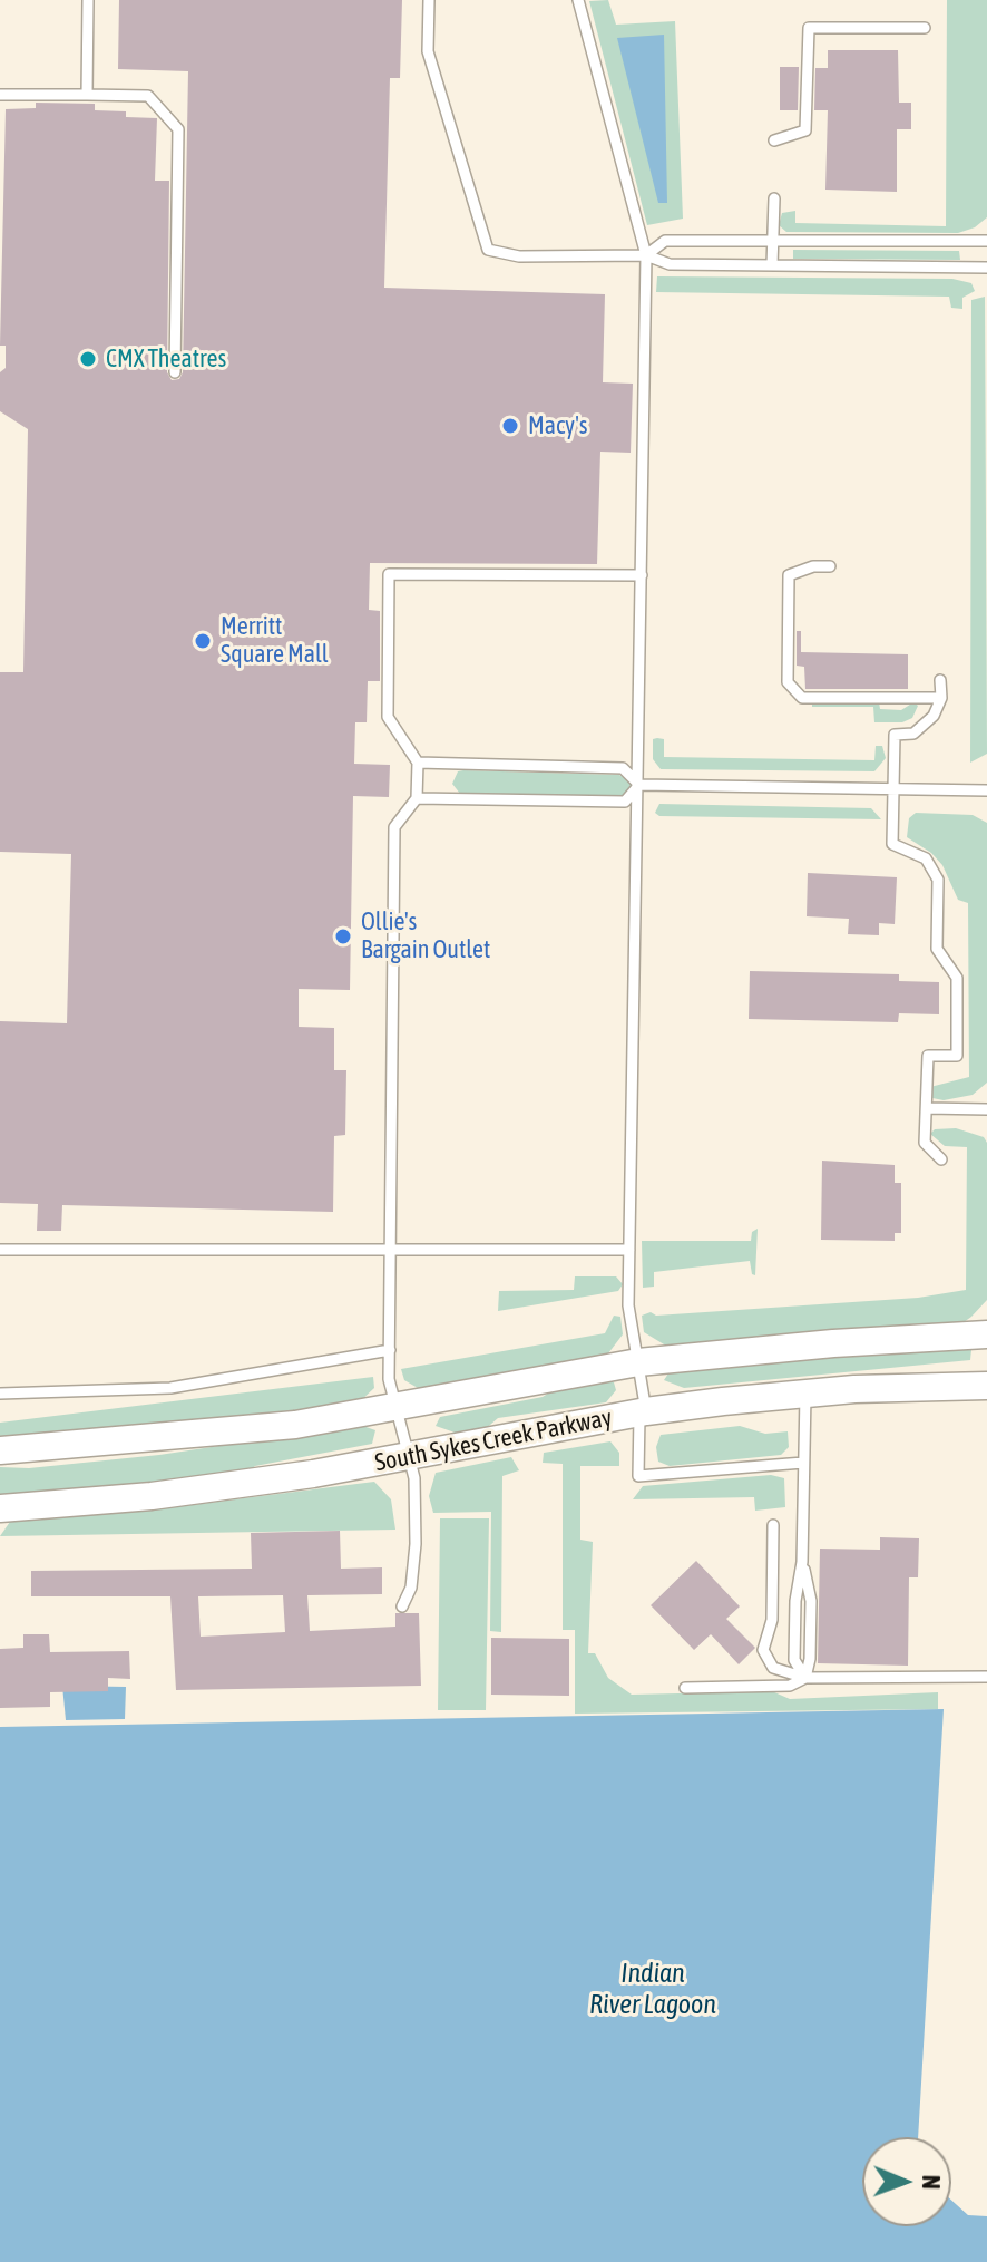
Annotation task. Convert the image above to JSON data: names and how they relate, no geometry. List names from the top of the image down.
{
  "streets": {
    "street": ["South Sykes Creek Parkway"]
  },
  "water": ["Indian River Lagoon"],
  "places": [
    "CMX Theatres",
    "Macy's",
    "Merritt Square Mall",
    "Ollie's Bargain Outlet"
  ],
  "north": "right"
}
